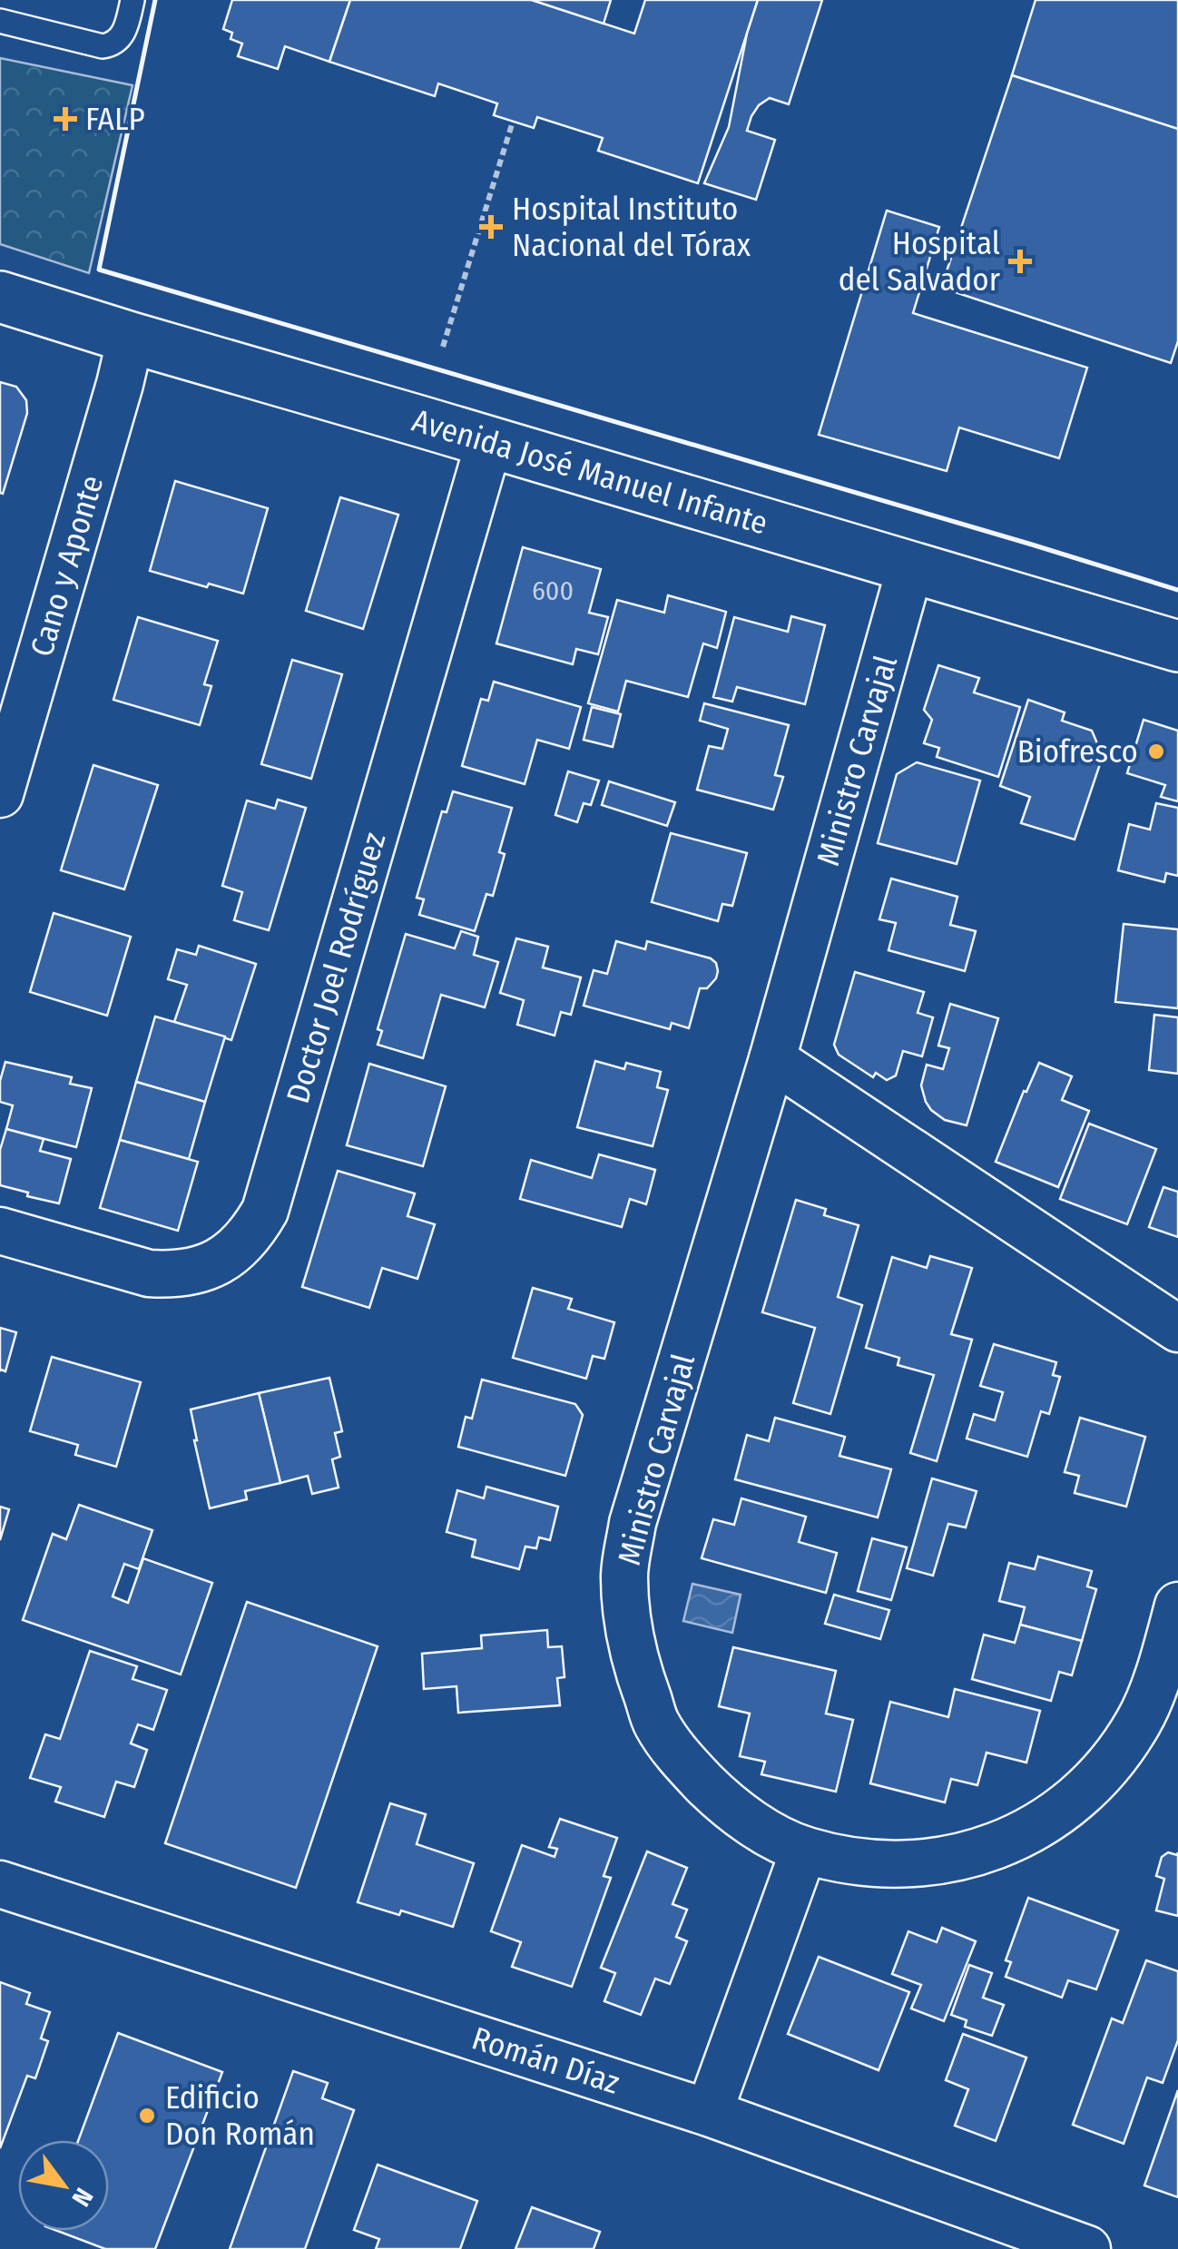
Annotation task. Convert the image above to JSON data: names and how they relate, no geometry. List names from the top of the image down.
{
  "streets": {
    "street": [
      "Avenida José Manuel Infante",
      "Cano y Aponte",
      "Ministro Carvajal",
      "Doctor Joel Rodríguez",
      "Román Díaz"
    ]
  },
  "crossings": [
    ["Avenida José Manuel Infante", "Cano y Aponte"],
    ["Avenida José Manuel Infante", "Ministro Carvajal"],
    ["Avenida José Manuel Infante", "Doctor Joel Rodríguez"]
  ],
  "places": {
    "health": ["FALP", "Hospital Instituto Nacional del Tórax", "Hospital del Salvador"],
    "other": ["Biofresco", "Edificio Don Román"]
  },
  "house_numbers": ["600"],
  "north": "bottom right"
}
